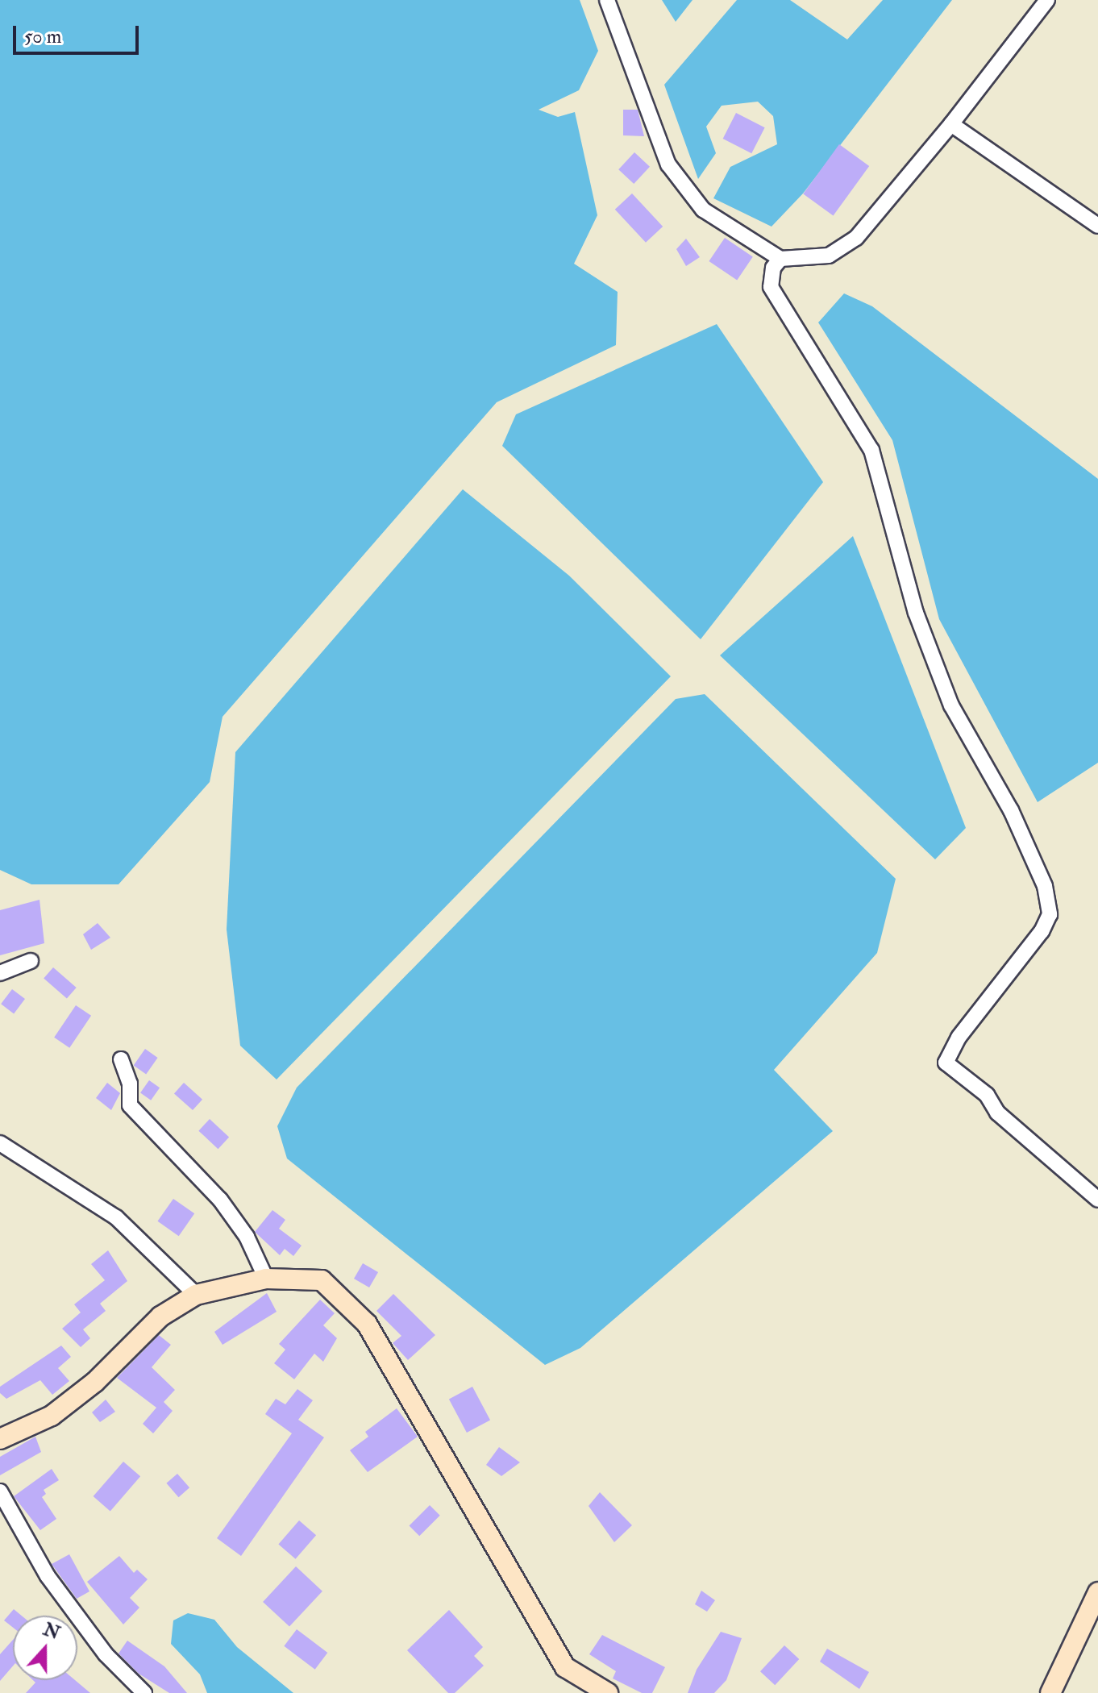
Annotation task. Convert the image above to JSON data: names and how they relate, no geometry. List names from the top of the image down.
{
  "scale_bar": "50 m",
  "north": "top"
}
